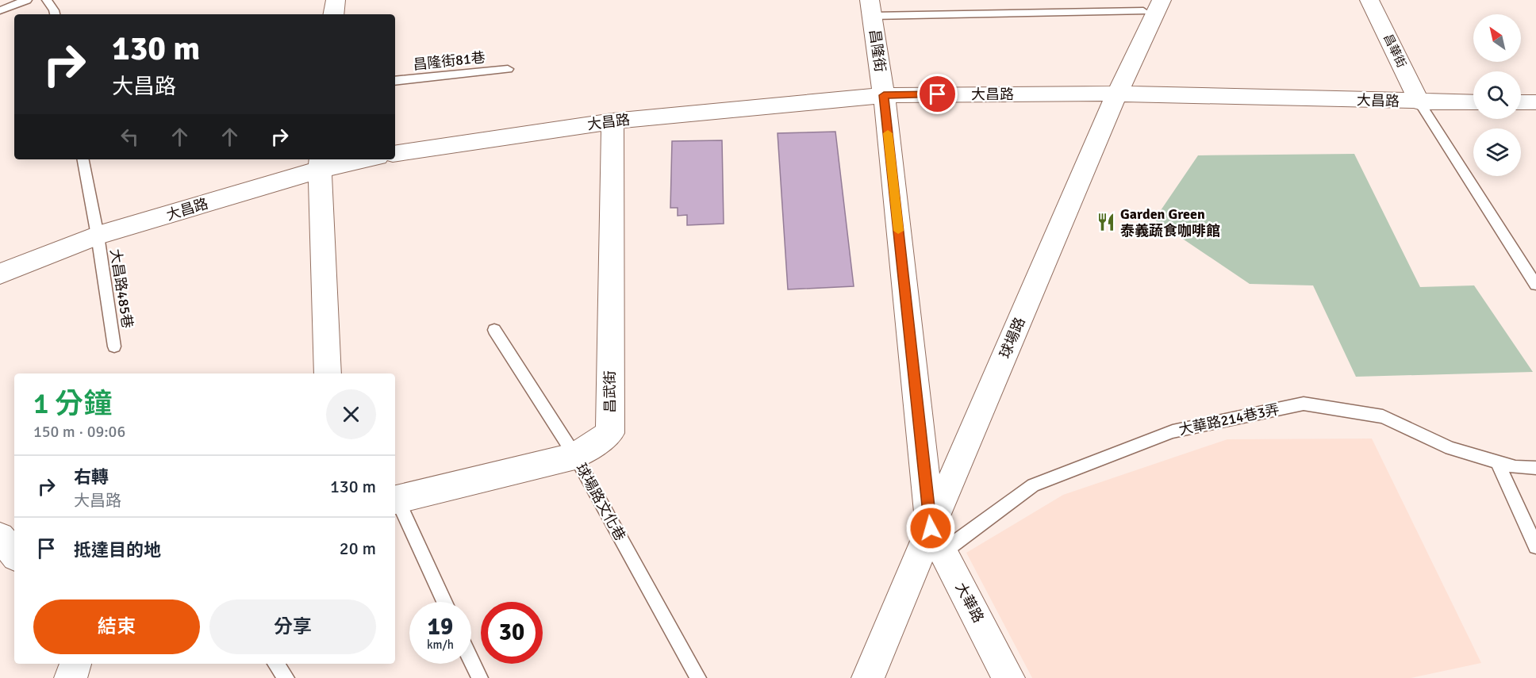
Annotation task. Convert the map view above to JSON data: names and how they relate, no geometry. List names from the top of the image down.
{
  "streets": {
    "street": [
      "昌隆街",
      "昌華街",
      "大昌路",
      "球場路",
      "昌武街",
      "大華路"
    ],
    "lane": [
      "昌隆街81巷",
      "大昌路485巷",
      "大華路214巷3弄",
      "球場路文化巷"
    ]
  },
  "crossings": [
    ["昌隆街", "大昌路"],
    ["昌隆街", "球場路"],
    ["昌隆街", "大華路214巷3弄"],
    ["昌隆街", "大華路"],
    ["昌華街", "大昌路"],
    ["大昌路", "大昌路485巷"],
    ["大昌路", "球場路"],
    ["大昌路", "昌武街"],
    ["球場路", "大華路214巷3弄"],
    ["球場路", "大華路"],
    ["昌武街", "球場路文化巷"],
    ["大華路214巷3弄", "大華路"]
  ],
  "places": {
    "restaurant": ["Garden Green 泰義蔬食咖啡館"]
  },
  "north": "top left",
  "page": {
    "turn": ["130 m", "大昌路"],
    "heading": ["1 分鐘", "150 m · 09:06"],
    "list": [
      {
        "name": "右轉",
        "note": "大昌路",
        "value": "130 m"
      },
      {
        "name": "抵達目的地",
        "value": "20 m"
      }
    ],
    "buttons": ["結束", "分享"],
    "speed": "19 km/h",
    "limit": "30"
  }
}
